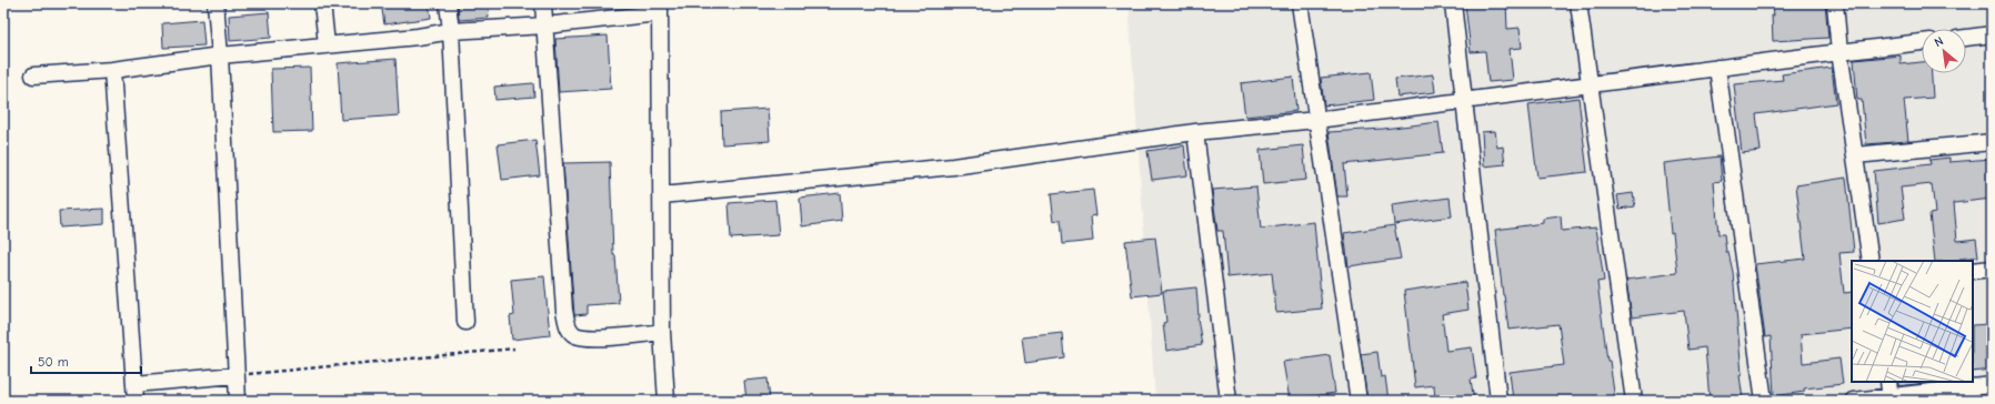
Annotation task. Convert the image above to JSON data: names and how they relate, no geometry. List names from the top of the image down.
{
  "scale_bar": "50 m",
  "north": "top left"
}
